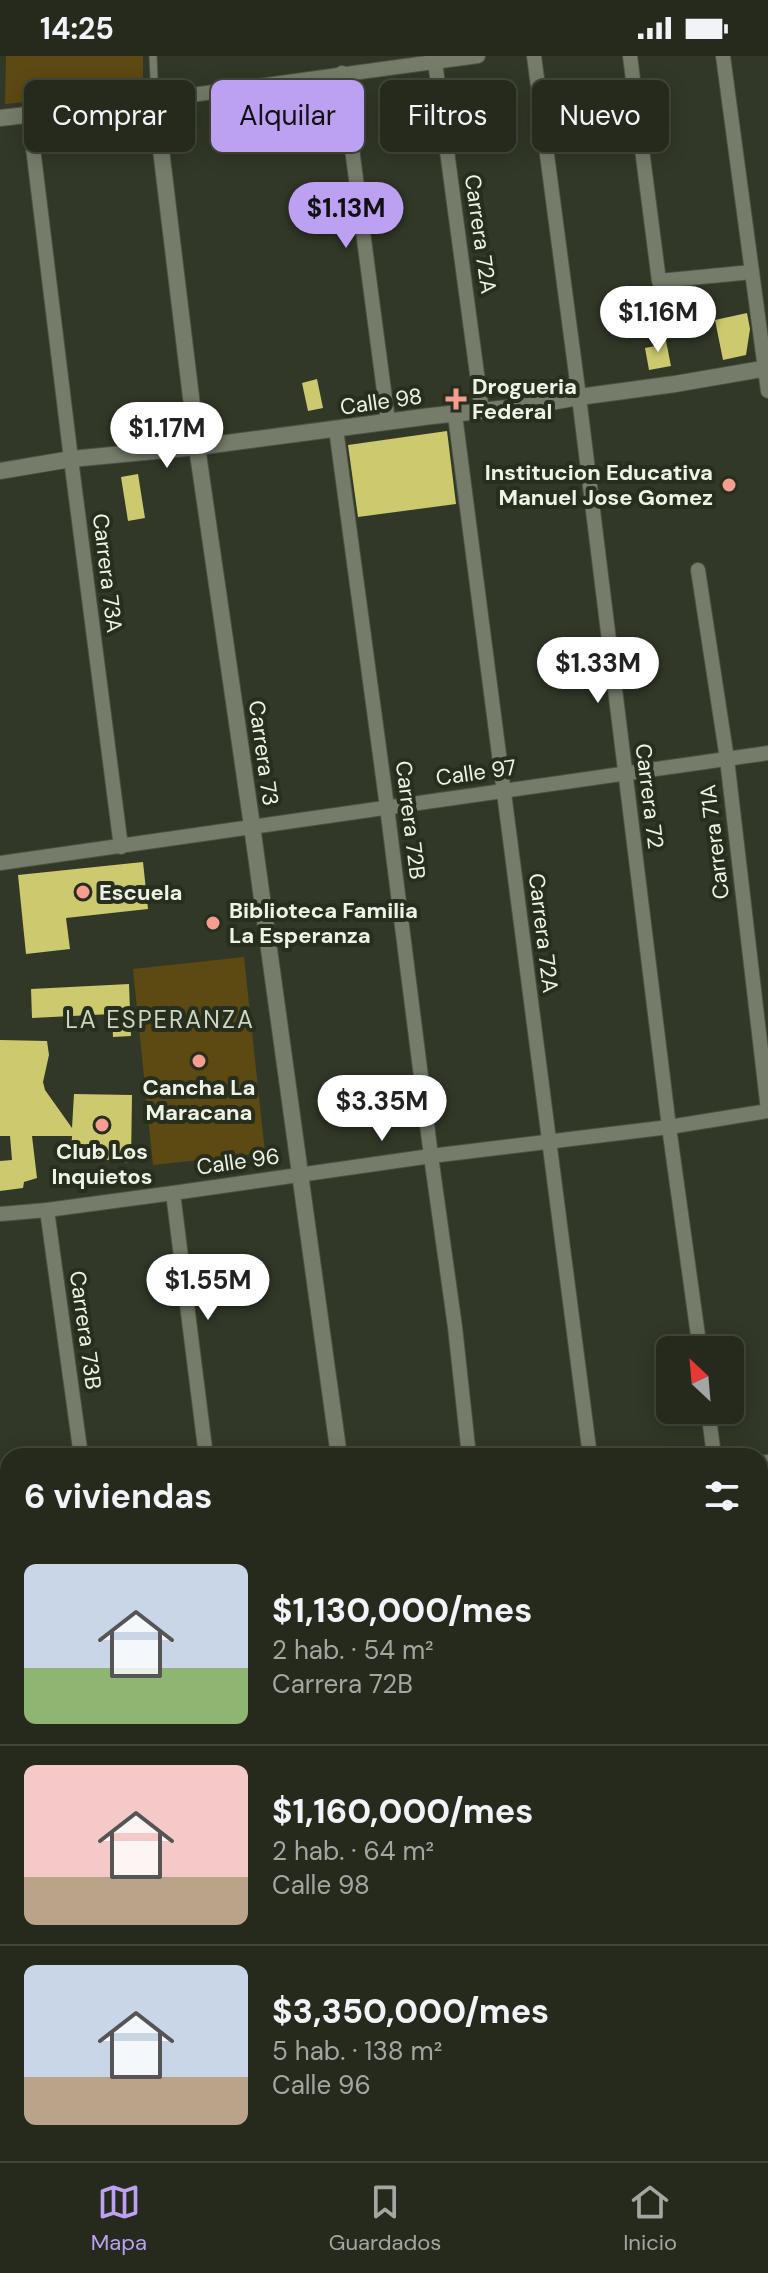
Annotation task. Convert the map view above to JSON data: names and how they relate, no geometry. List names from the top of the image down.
{
  "streets": {
    "street": [
      "Carrera 72A",
      "Calle 98",
      "Carrera 73A",
      "Carrera 73",
      "Calle 97",
      "Carrera 72",
      "Carrera 72B",
      "Carrera 71A",
      "Calle 96",
      "Carrera 73B"
    ]
  },
  "crossings": [
    ["Carrera 72A", "Calle 98"],
    ["Carrera 72A", "Calle 97"],
    ["Carrera 72A", "Calle 96"],
    ["Calle 98", "Carrera 73A"],
    ["Calle 98", "Carrera 73"],
    ["Calle 98", "Carrera 72"],
    ["Calle 98", "Carrera 72B"],
    ["Carrera 73A", "Calle 97"],
    ["Carrera 73", "Calle 97"],
    ["Carrera 73", "Calle 96"],
    ["Calle 97", "Carrera 72"],
    ["Calle 97", "Carrera 72B"],
    ["Calle 97", "Carrera 71A"],
    ["Carrera 72", "Calle 96"],
    ["Carrera 72B", "Calle 96"],
    ["Carrera 71A", "Calle 96"],
    ["Calle 96", "Carrera 73B"]
  ],
  "districts": ["LA ESPERANZA"],
  "places": {
    "health": ["Drogueria Federal"],
    "other": [
      "Institucion Educativa Manuel Jose Gomez",
      "Escuela",
      "Biblioteca Familia La Esperanza",
      "Cancha La Maracana",
      "Club Los Inquietos"
    ]
  },
  "north": "top left",
  "page": {
    "status": "14:25",
    "chip": [
      "Comprar",
      "Alquilar",
      "Filtros",
      "Nuevo"
    ],
    "price": [
      "$1.13M",
      "$1.16M",
      "$1.17M",
      "$1.33M",
      "$3.35M",
      "$1.55M"
    ],
    "heading": "6 viviendas",
    "list": [
      {
        "name": "$1,130,000/mes",
        "note": "2 hab. · 54 m² · Carrera 72B"
      },
      {
        "name": "$1,160,000/mes",
        "note": "2 hab. · 64 m² · Calle 98"
      },
      {
        "name": "$3,350,000/mes",
        "note": "5 hab. · 138 m² · Calle 96"
      }
    ],
    "tabs": ["Mapa", "Guardados", "Inicio"]
  }
}
